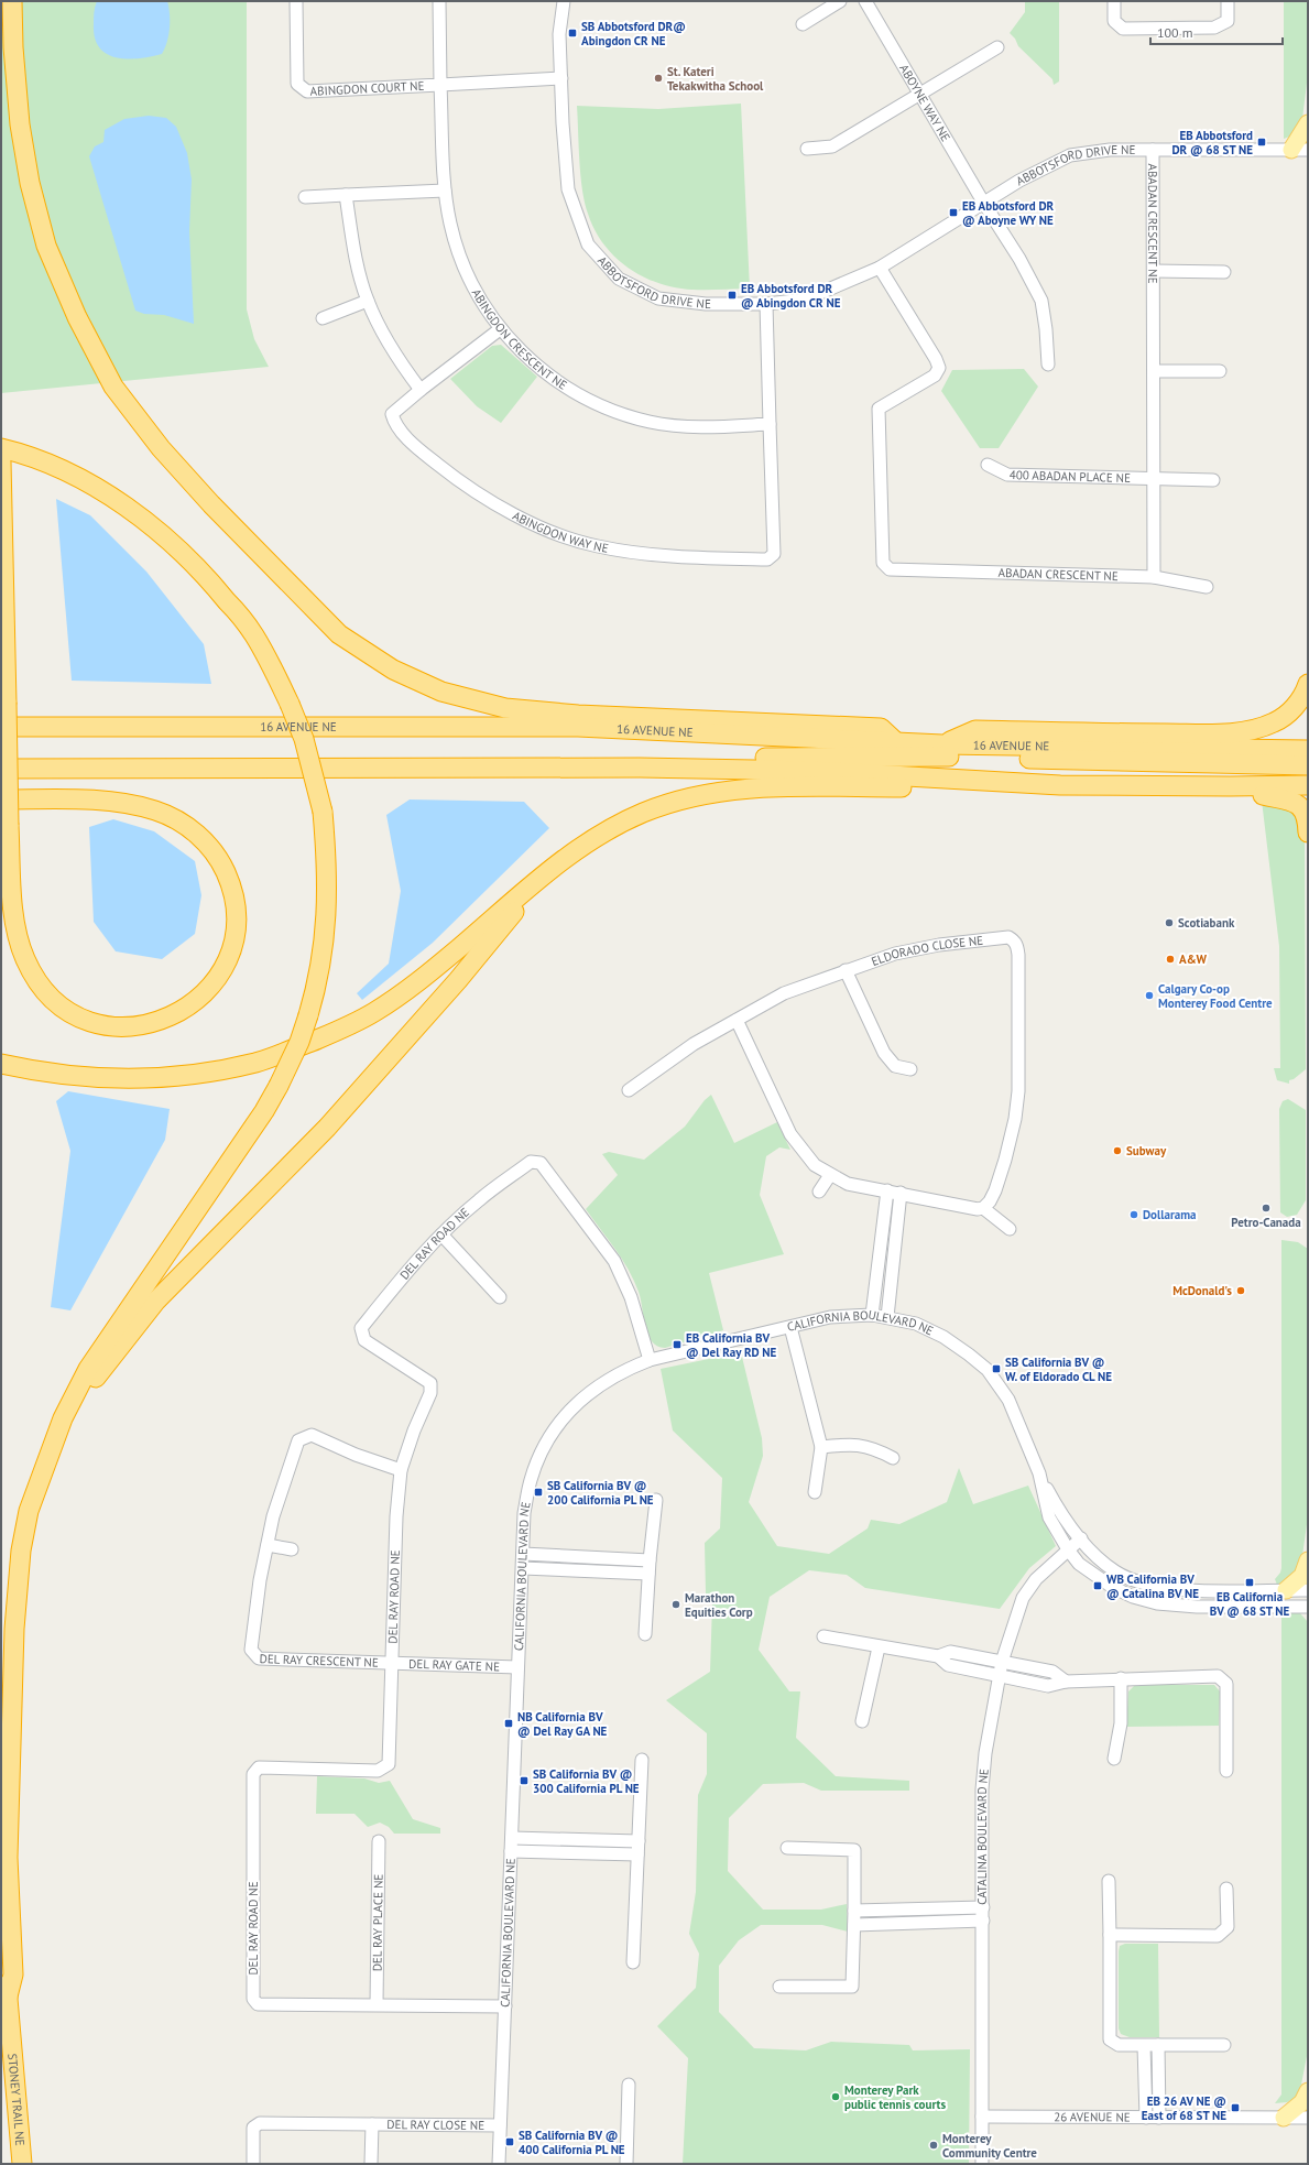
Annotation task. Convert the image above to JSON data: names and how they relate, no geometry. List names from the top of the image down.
{
  "streets": {
    "highway": ["16 AVENUE NE", "STONEY TRAIL NE"],
    "street": [
      "ABINGDON COURT NE",
      "ABOYNE WAY NE",
      "ABBOTSFORD DRIVE NE",
      "ABADAN CRESCENT NE",
      "ABINGDON CRESCENT NE",
      "400 ABADAN PLACE NE",
      "ABINGDON WAY NE",
      "ELDORADO CLOSE NE",
      "DEL RAY ROAD NE",
      "CALIFORNIA BOULEVARD NE",
      "DEL RAY CRESCENT NE",
      "DEL RAY GATE NE",
      "CATALINA BOULEVARD NE",
      "DEL RAY PLACE NE",
      "26 AVENUE NE",
      "DEL RAY CLOSE NE"
    ]
  },
  "crossings": [
    ["ABINGDON COURT NE", "ABINGDON CRESCENT NE"],
    ["ABOYNE WAY NE", "ABBOTSFORD DRIVE NE"],
    ["ABBOTSFORD DRIVE NE", "ABADAN CRESCENT NE"],
    ["ABADAN CRESCENT NE", "400 ABADAN PLACE NE"],
    ["ABINGDON CRESCENT NE", "ABINGDON WAY NE"],
    ["DEL RAY ROAD NE", "CALIFORNIA BOULEVARD NE"],
    ["DEL RAY ROAD NE", "DEL RAY CRESCENT NE"],
    ["DEL RAY ROAD NE", "DEL RAY GATE NE"],
    ["DEL RAY ROAD NE", "DEL RAY PLACE NE"],
    ["CALIFORNIA BOULEVARD NE", "DEL RAY GATE NE"],
    ["CALIFORNIA BOULEVARD NE", "CATALINA BOULEVARD NE"],
    ["CALIFORNIA BOULEVARD NE", "DEL RAY CLOSE NE"],
    ["DEL RAY CRESCENT NE", "DEL RAY GATE NE"],
    ["CATALINA BOULEVARD NE", "26 AVENUE NE"]
  ],
  "places": {
    "transit": [
      "SB Abbotsford DR@ Abingdon CR NE",
      "EB Abbotsford DR @ 68 ST NE",
      "EB Abbotsford DR @ Aboyne WY NE",
      "EB Abbotsford DR @ Abingdon CR NE",
      "EB California BV @ Del Ray RD NE",
      "SB California BV @ W. of Eldorado CL NE",
      "SB California BV @ 200 California PL NE",
      "EB California BV @ 68 ST NE",
      "WB California BV @ Catalina BV NE",
      "NB California BV @ Del Ray GA NE",
      "SB California BV @ 300 California PL NE",
      "EB 26 AV NE @ East of 68 ST NE",
      "SB California BV @ 400 California PL NE"
    ],
    "other": [
      "St. Kateri Tekakwitha School",
      "Scotiabank",
      "A&W",
      "Calgary Co-op Monterey Food Centre",
      "Subway",
      "Petro-Canada",
      "Dollarama",
      "McDonald's",
      "Marathon Equities Corp",
      "Monterey Park public tennis courts",
      "Monterey Community Centre"
    ]
  },
  "scale_bar": "100 m"
}
